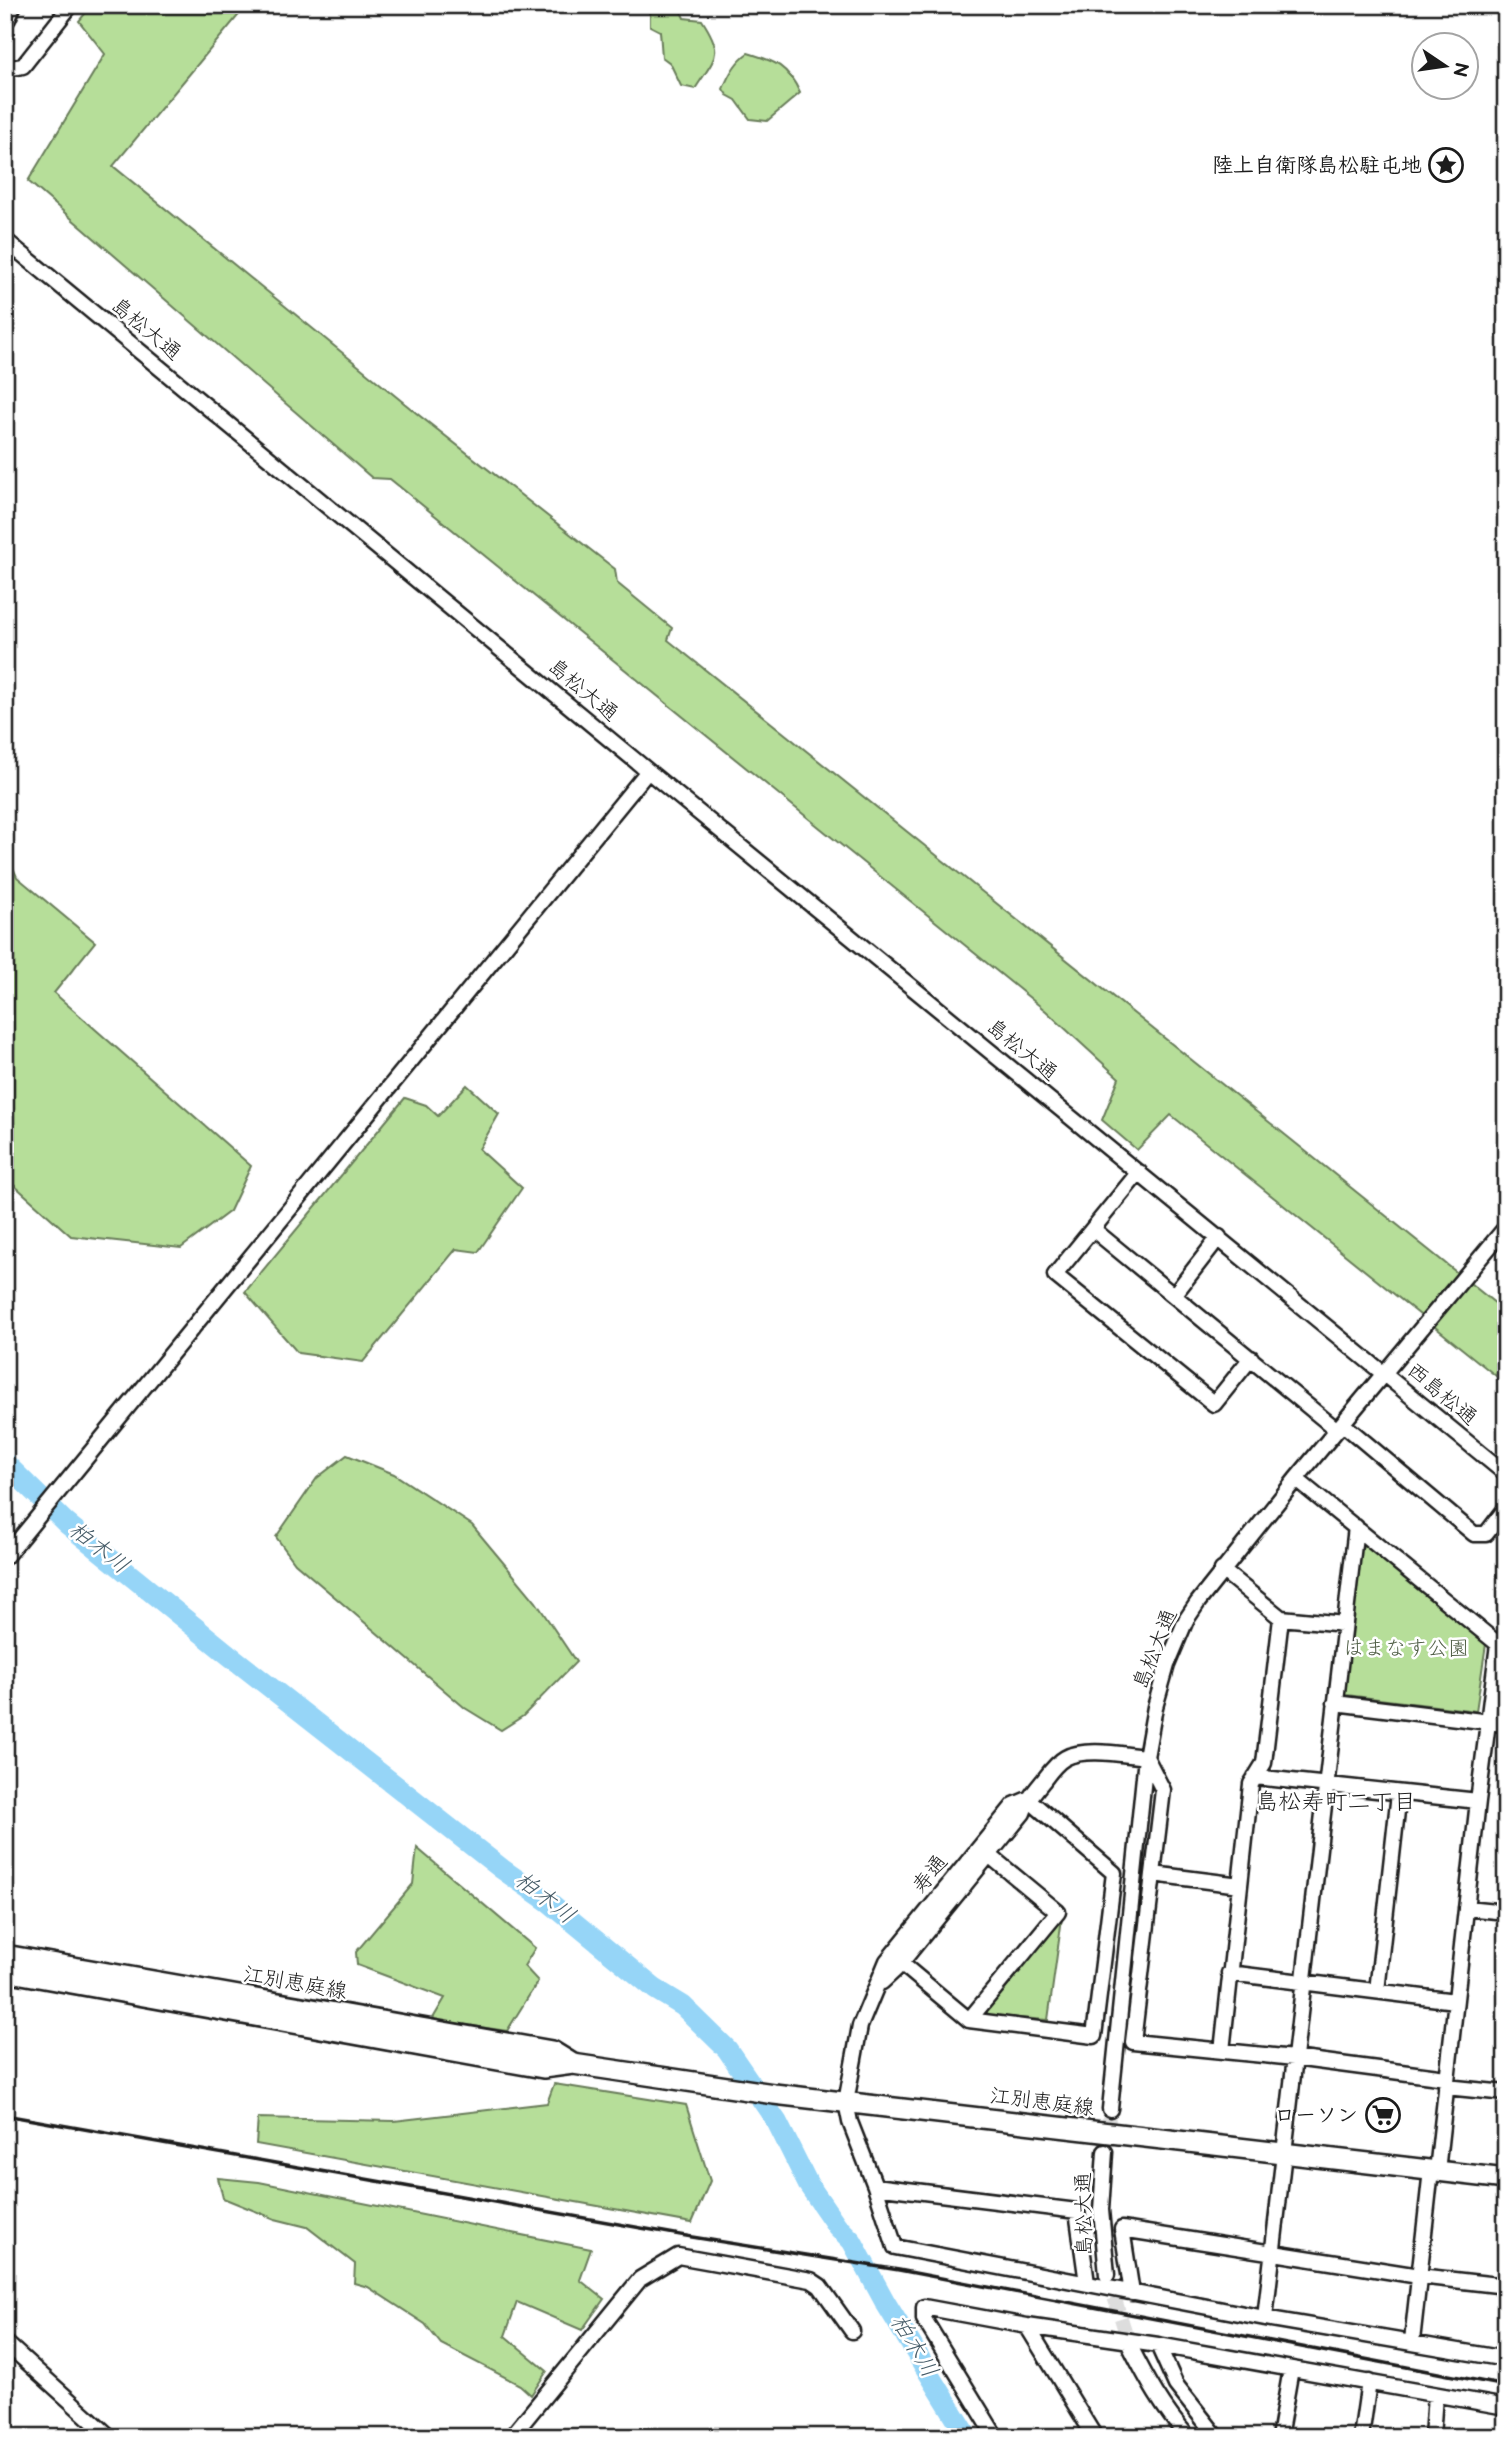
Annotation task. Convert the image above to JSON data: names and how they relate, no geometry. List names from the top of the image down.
{
  "streets": {
    "main road": ["江別恵庭線"],
    "street": ["島松大通", "西島松通", "寿通"]
  },
  "crossings": [
    ["島松大通", "西島松通"],
    ["島松大通", "寿通"],
    ["寿通", "江別恵庭線"]
  ],
  "districts": ["島松寿町二丁目"],
  "water": ["柏木川"],
  "parks": ["はまなす公園"],
  "places": {
    "place": ["陸上自衛隊島松駐屯地"],
    "supermarket": ["ローソン"]
  },
  "north": "right"
}
